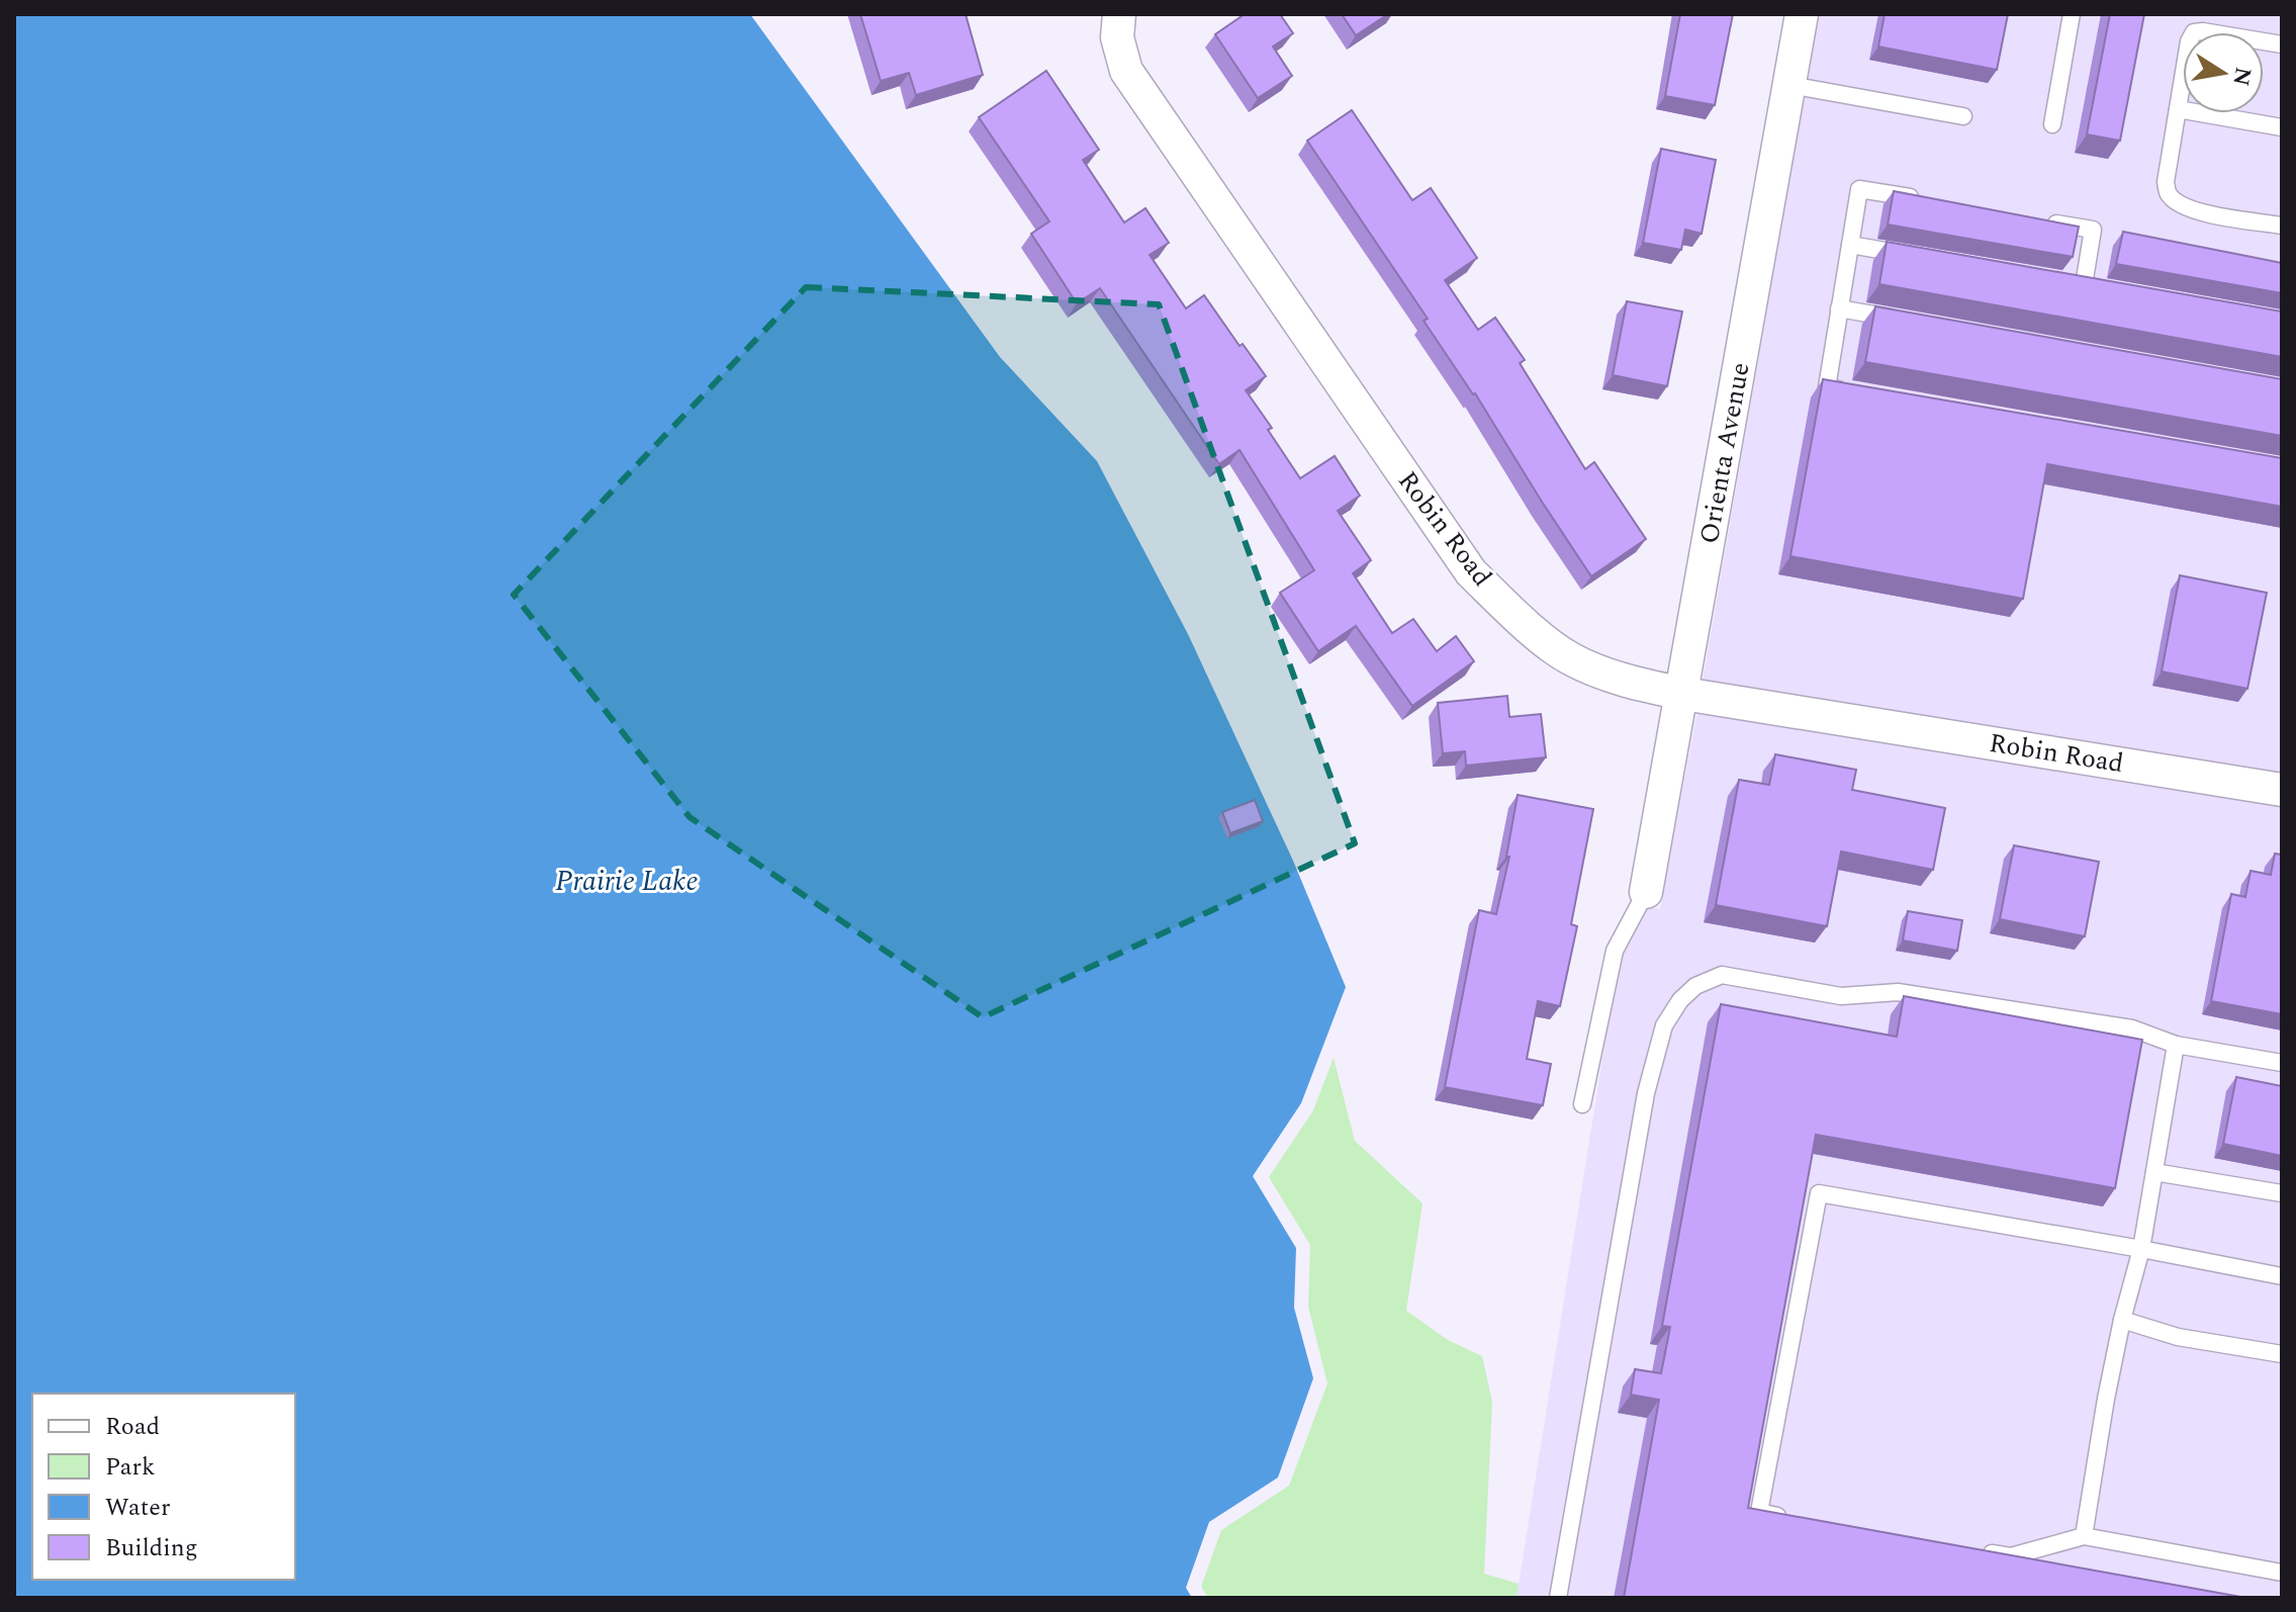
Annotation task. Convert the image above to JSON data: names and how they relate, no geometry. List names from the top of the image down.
{
  "streets": {
    "street": ["Orienta Avenue", "Robin Road"]
  },
  "crossings": [
    ["Orienta Avenue", "Robin Road"]
  ],
  "water": ["Prairie Lake"],
  "legend": [
    "Road",
    "Park",
    "Water",
    "Building"
  ],
  "north": "right"
}
